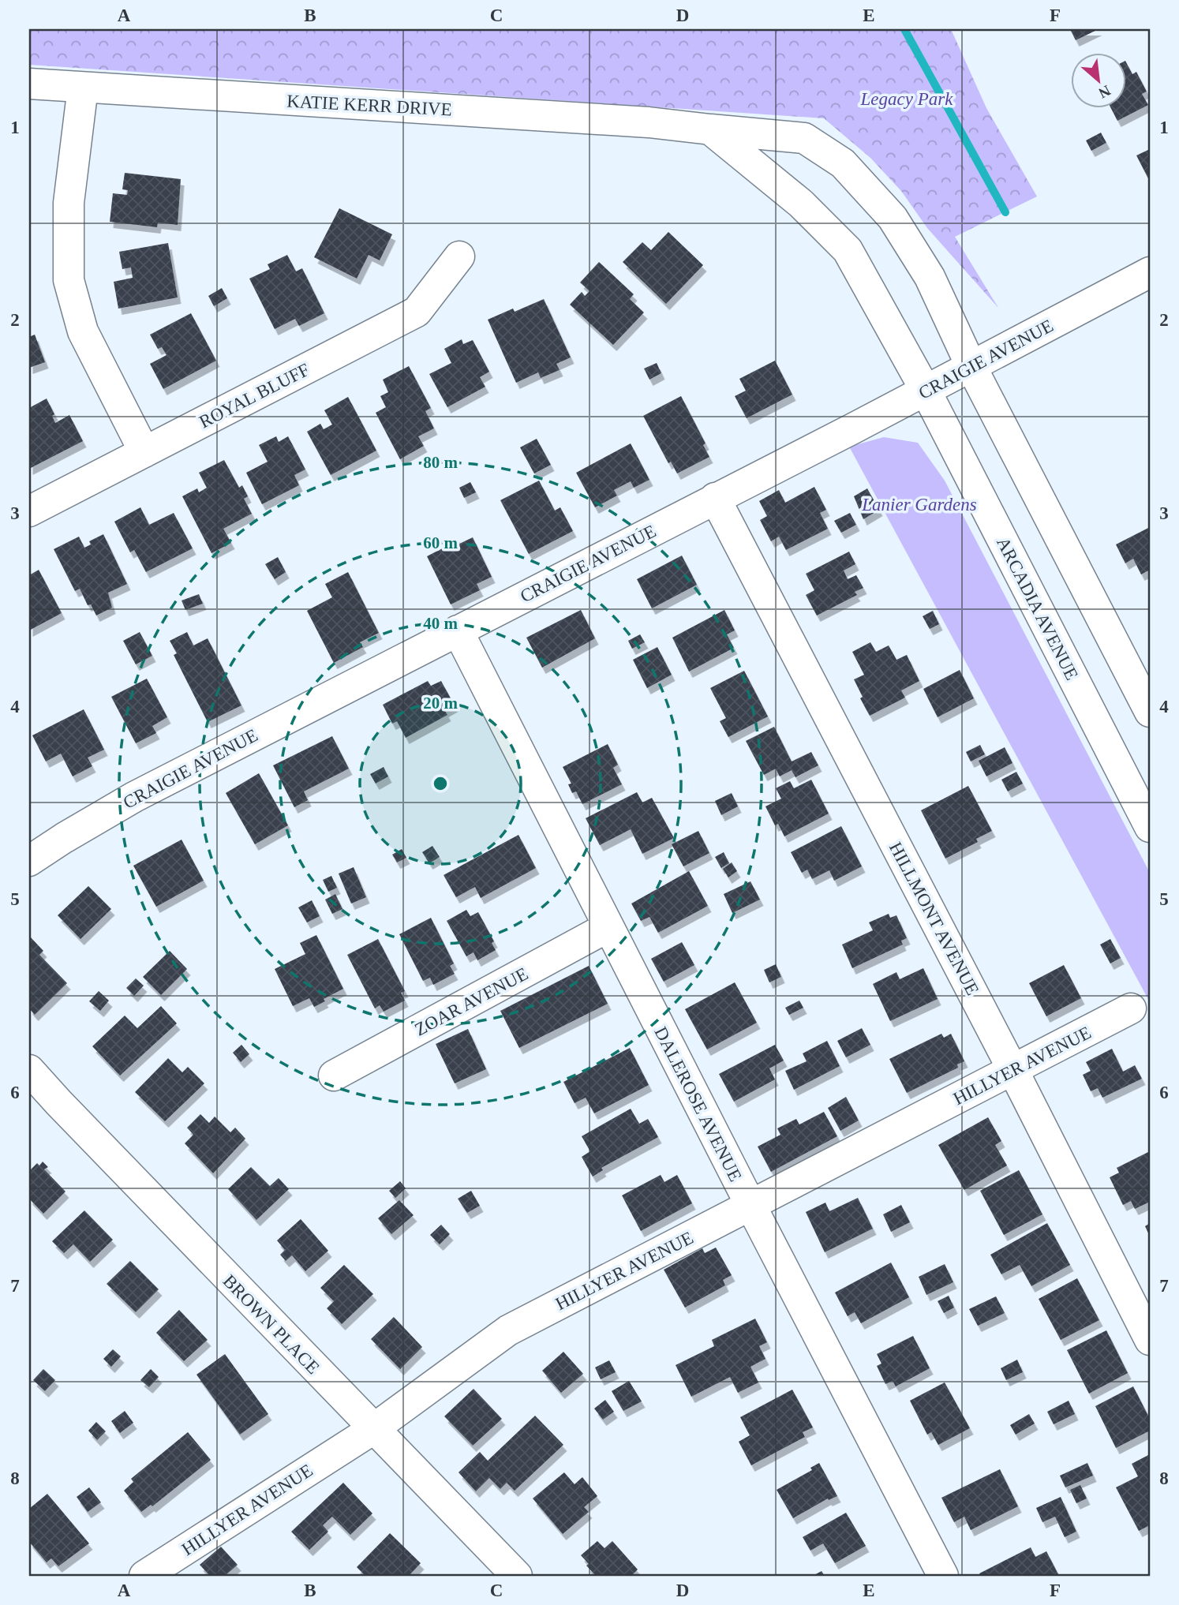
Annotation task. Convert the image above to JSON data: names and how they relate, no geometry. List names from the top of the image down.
{
  "streets": {
    "street": [
      "KATIE KERR DRIVE",
      "CRAIGIE AVENUE",
      "ROYAL BLUFF",
      "ARCADIA AVENUE",
      "HILLMONT AVENUE",
      "ZOAR AVENUE",
      "HILLYER AVENUE",
      "DALEROSE AVENUE",
      "BROWN PLACE"
    ]
  },
  "crossings": [
    ["KATIE KERR DRIVE", "CRAIGIE AVENUE"],
    ["CRAIGIE AVENUE", "ARCADIA AVENUE"],
    ["CRAIGIE AVENUE", "HILLMONT AVENUE"],
    ["CRAIGIE AVENUE", "DALEROSE AVENUE"],
    ["HILLMONT AVENUE", "HILLYER AVENUE"],
    ["ZOAR AVENUE", "DALEROSE AVENUE"],
    ["HILLYER AVENUE", "DALEROSE AVENUE"],
    ["HILLYER AVENUE", "BROWN PLACE"]
  ],
  "parks": ["Legacy Park", "Lanier Gardens"],
  "north": "bottom right",
  "grid": {
    "columns": [
      "A",
      "B",
      "C",
      "D",
      "E",
      "F"
    ],
    "rows": [
      "1",
      "2",
      "3",
      "4",
      "5",
      "6",
      "7",
      "8"
    ]
  },
  "rings": [
    "80 m",
    "60 m",
    "40 m",
    "20 m"
  ]
}
